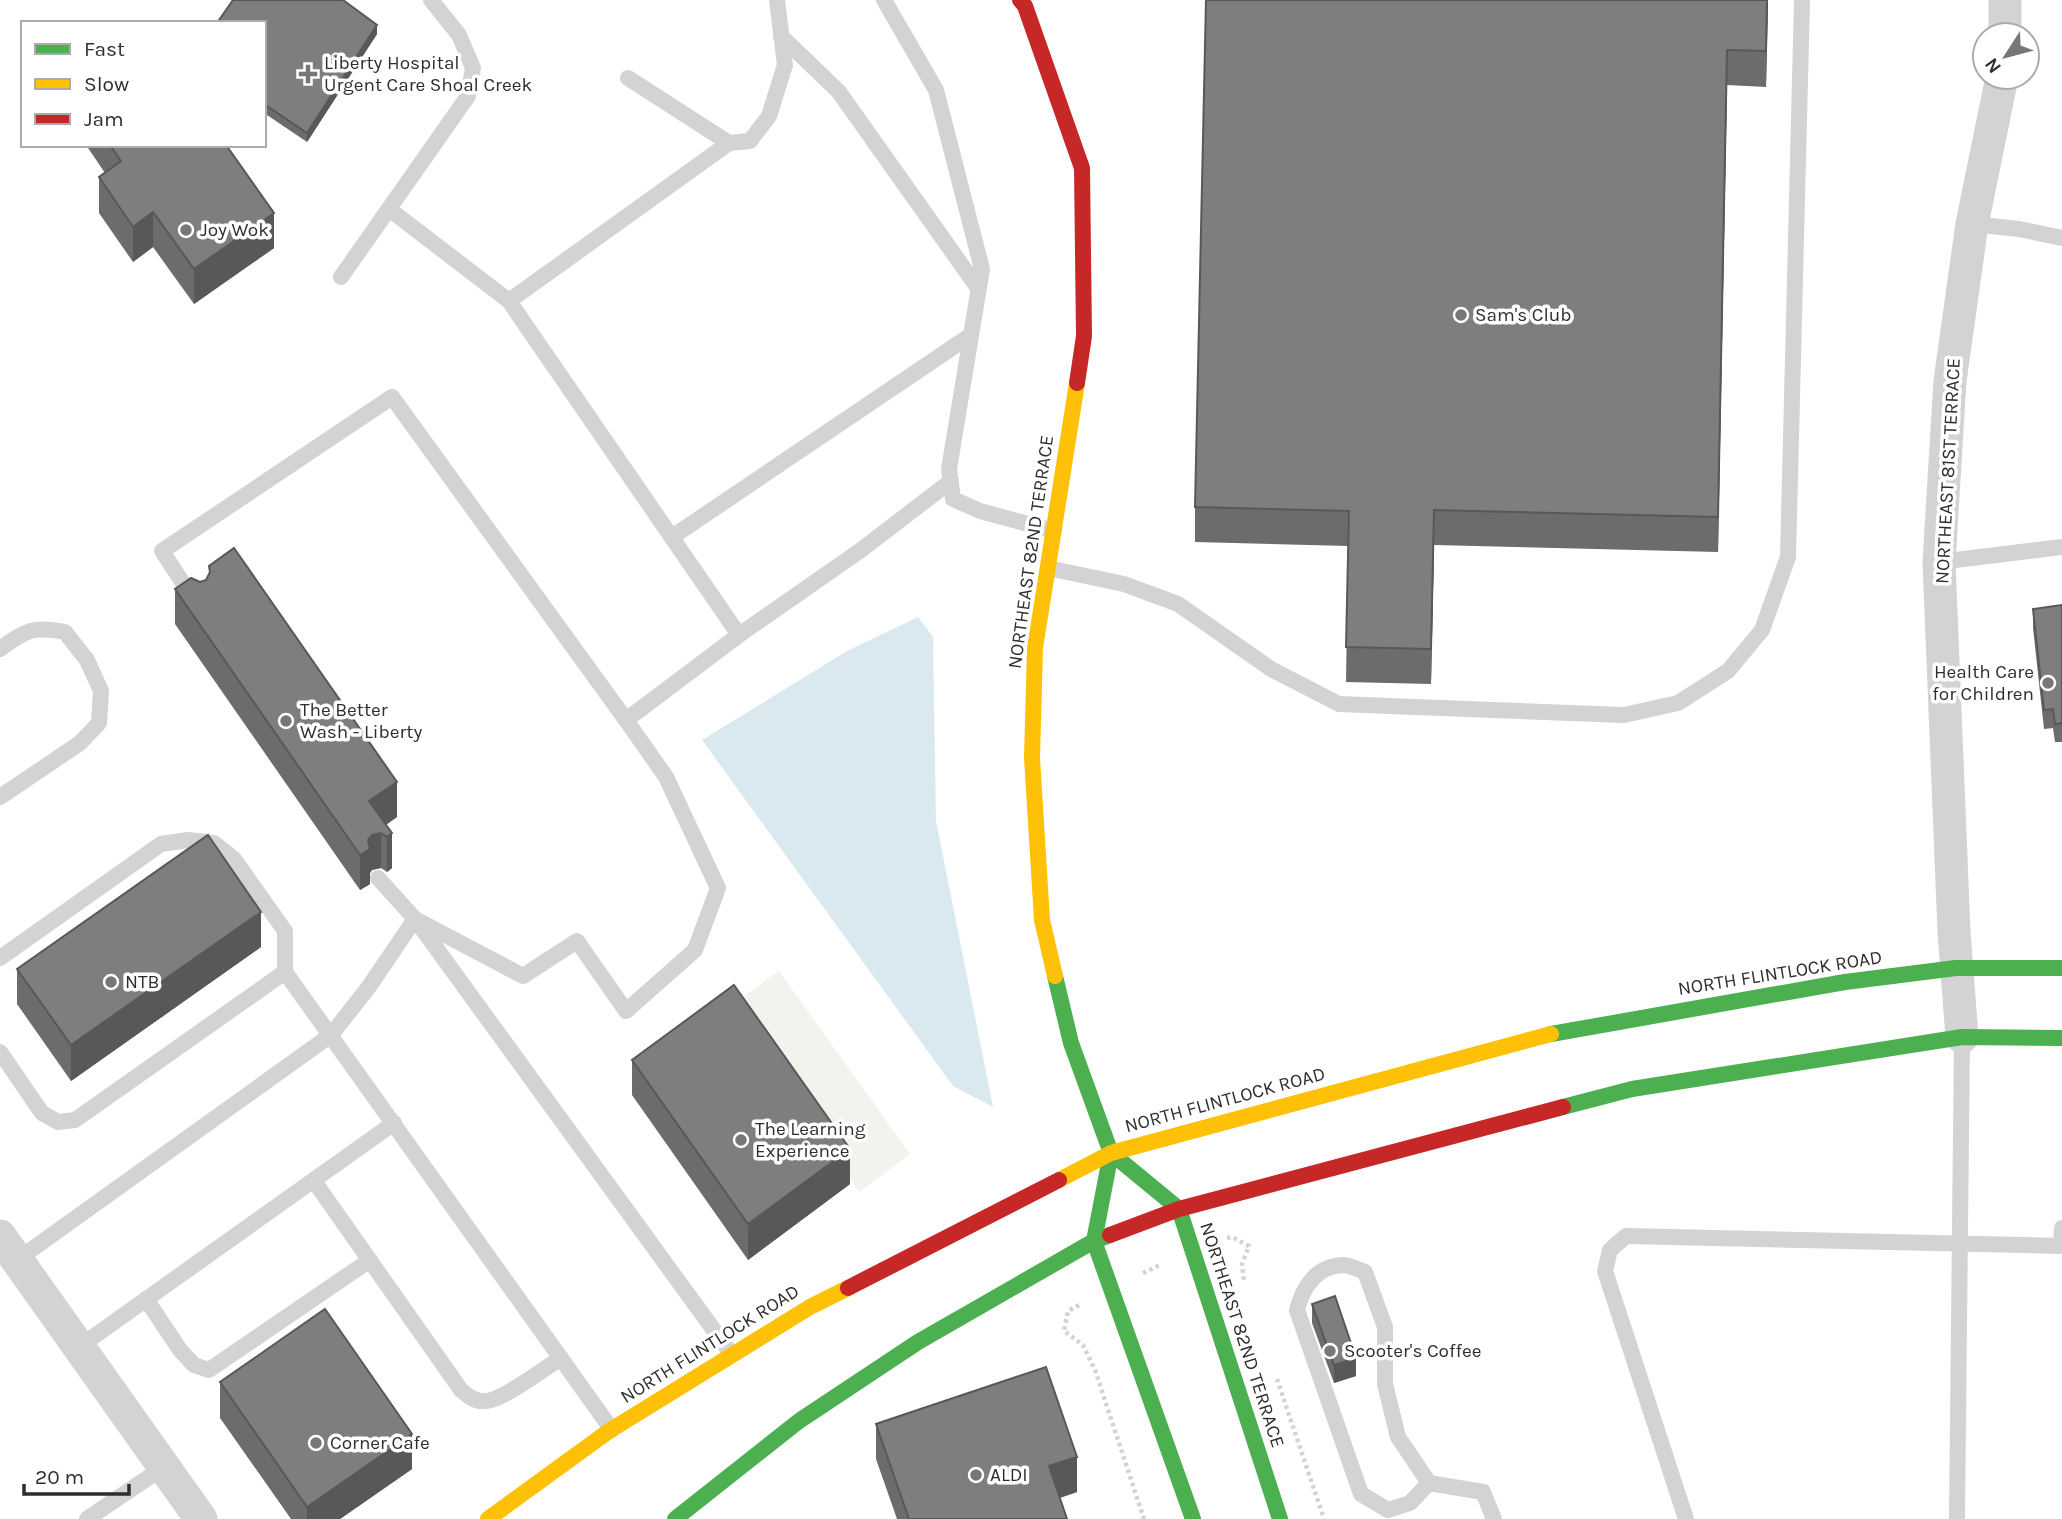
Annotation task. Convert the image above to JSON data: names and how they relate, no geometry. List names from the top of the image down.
{
  "streets": {
    "main road": ["NORTHEAST 82ND TERRACE", "NORTH FLINTLOCK ROAD"],
    "street": ["NORTHEAST 81ST TERRACE"]
  },
  "crossings": [
    ["NORTHEAST 81ST TERRACE", "NORTH FLINTLOCK ROAD"],
    ["NORTHEAST 82ND TERRACE", "NORTH FLINTLOCK ROAD"]
  ],
  "places": {
    "health": ["Liberty Hospital Urgent Care Shoal Creek"],
    "other": [
      "Joy Wok",
      "Sam's Club",
      "Health Care for Children",
      "The Better Wash - Liberty",
      "NTB",
      "The Learning Experience",
      "Scooter's Coffee",
      "Corner Cafe",
      "ALDI"
    ]
  },
  "legend": ["Fast", "Slow", "Jam"],
  "scale_bar": "20 m",
  "north": "bottom left"
}
